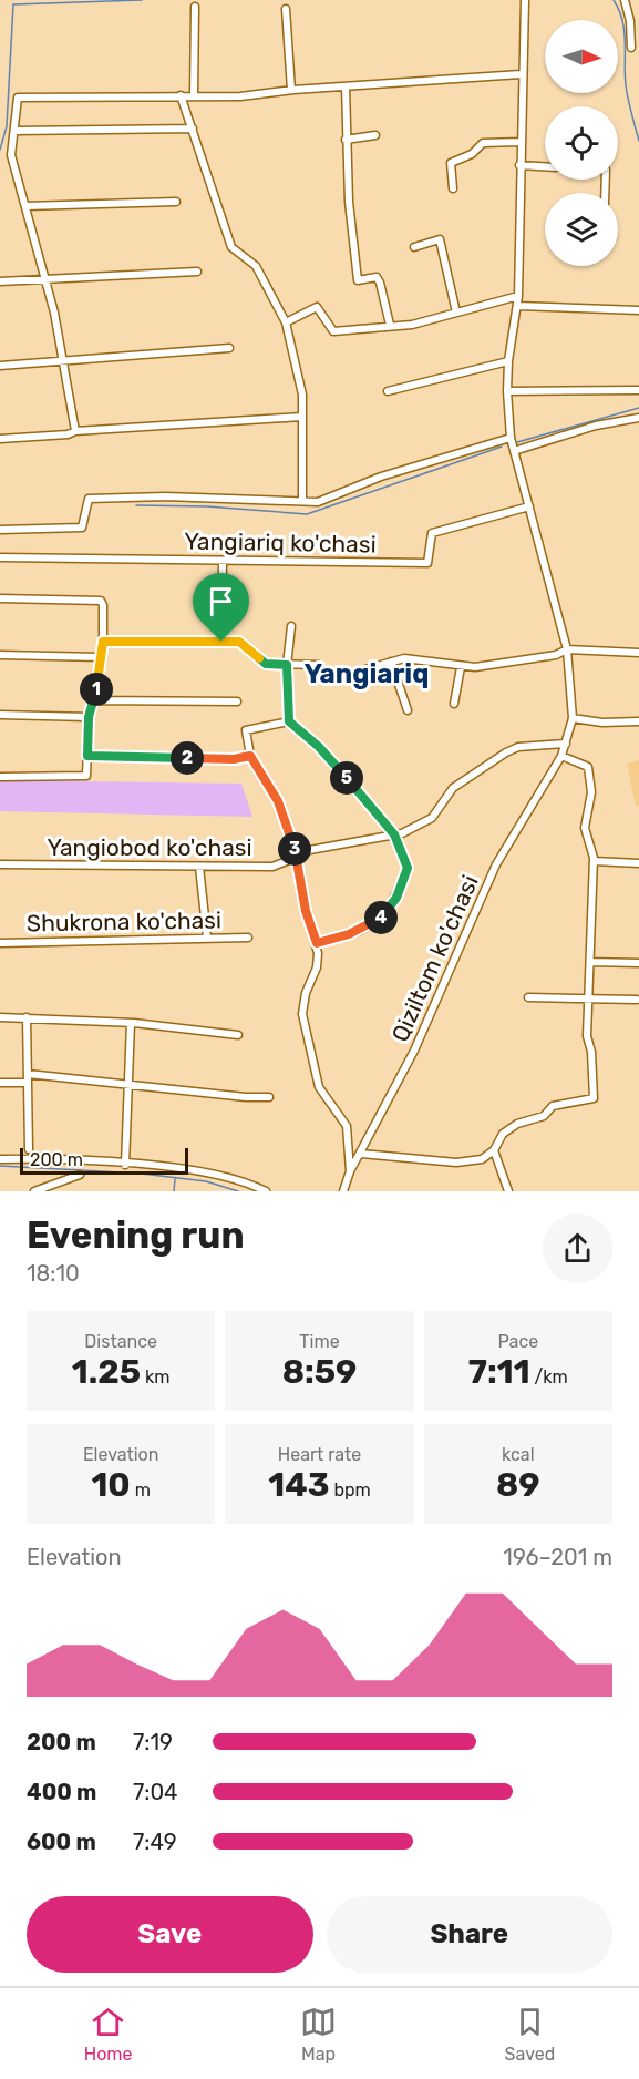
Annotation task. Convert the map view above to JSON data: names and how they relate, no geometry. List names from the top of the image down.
{
  "streets": {
    "street": [
      "Yangiariq ko'chasi",
      "Yangiobod ko'chasi",
      "Shukrona ko'chasi",
      "Qiziltom ko'chasi"
    ]
  },
  "districts": ["Yangiariq"],
  "scale_bar": "200 m",
  "north": "right",
  "page": {
    "pins": [
      "1",
      "2",
      "5",
      "3",
      "4"
    ],
    "scale": "200 m",
    "heading": ["Evening run", "18:10"],
    "stats": [
      ["Distance", "1.25 km"],
      ["Time", "8:59"],
      ["Pace", "7:11 /km"],
      ["Elevation", "10 m"],
      ["Heart rate", "143 bpm"],
      ["kcal", "89"]
    ],
    "chart": ["Elevation", "196–201 m"],
    "list": [
      {
        "name": "200 m",
        "note": "7:19"
      },
      {
        "name": "400 m",
        "note": "7:04"
      },
      {
        "name": "600 m",
        "note": "7:49"
      }
    ],
    "buttons": ["Save", "Share"],
    "tabs": ["Home", "Map", "Saved"]
  }
}
